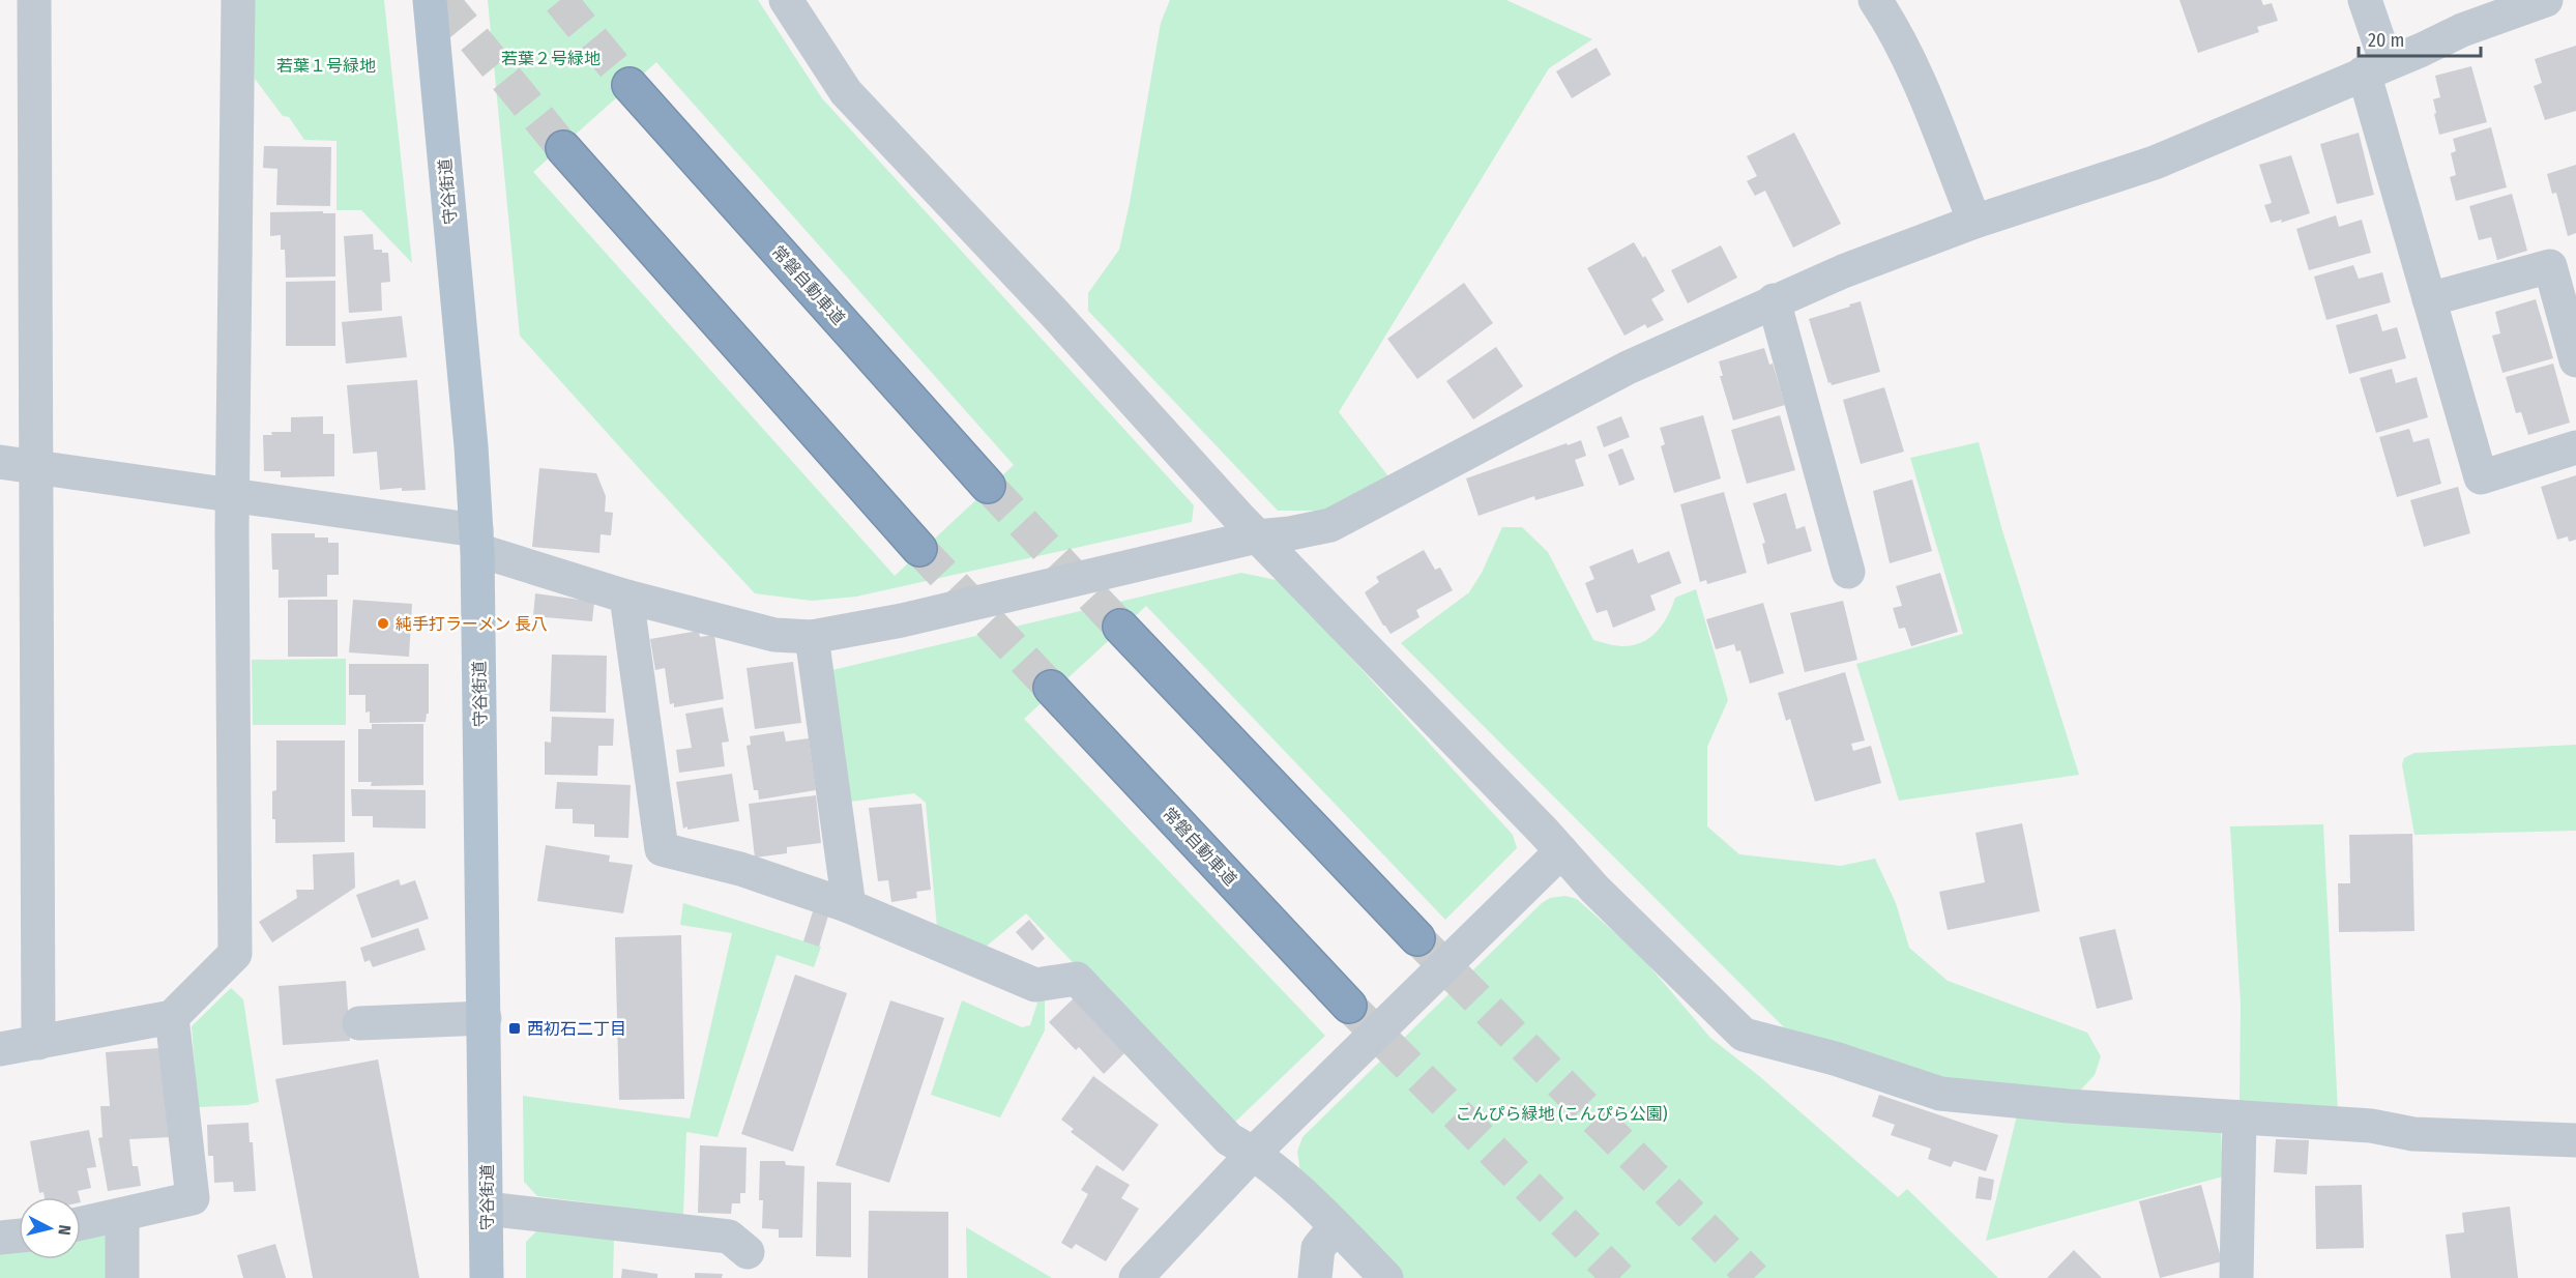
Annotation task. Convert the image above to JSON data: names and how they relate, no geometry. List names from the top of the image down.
{
  "streets": {
    "highway": ["常磐自動車道"],
    "main road": ["守谷街道"]
  },
  "parks": ["若葉２号緑地", "若葉１号緑地", "こんぴら緑地 (こんぴら公園)"],
  "places": {
    "other": ["純手打ラーメン 長八"],
    "transit": ["西初石二丁目"]
  },
  "scale_bar": "20 m",
  "north": "right"
}
